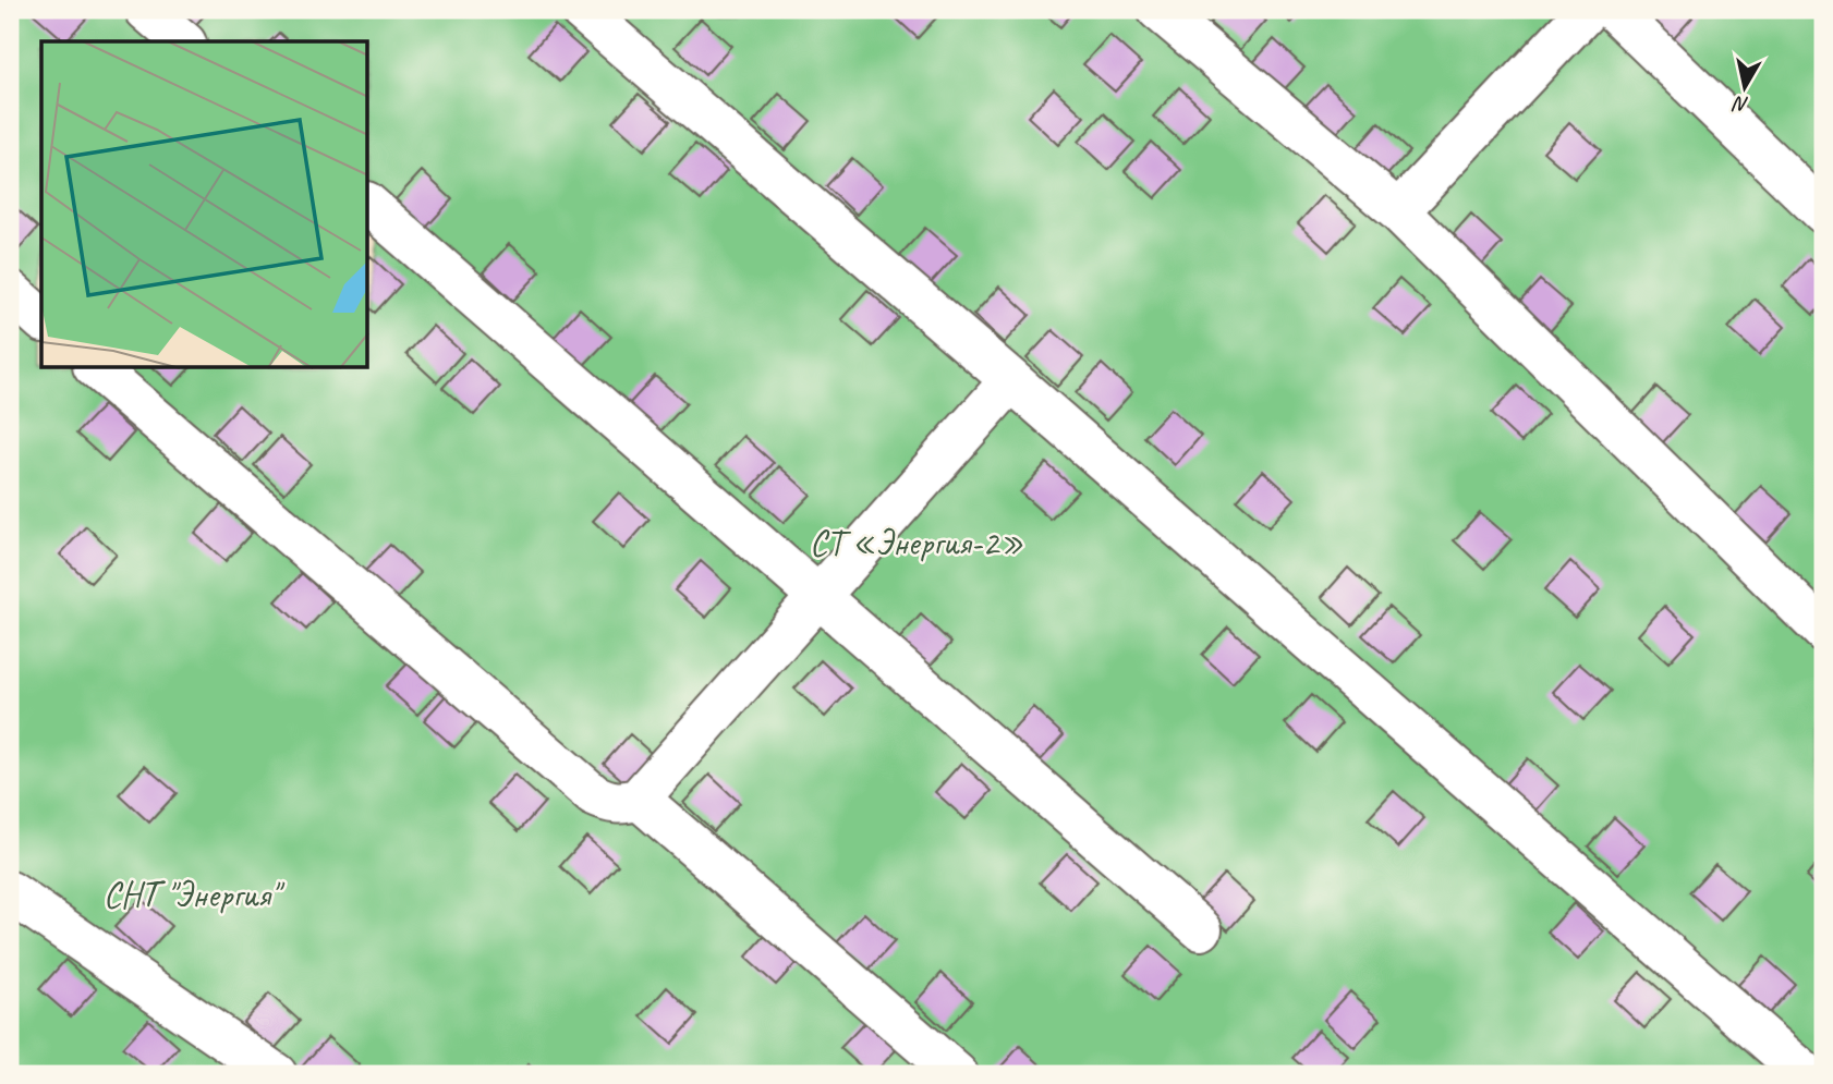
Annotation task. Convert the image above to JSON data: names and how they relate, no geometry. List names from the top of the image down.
{
  "parks": ["СТ «Энергия-2»", "СНТ \"Энергия\""],
  "north": "bottom"
}
